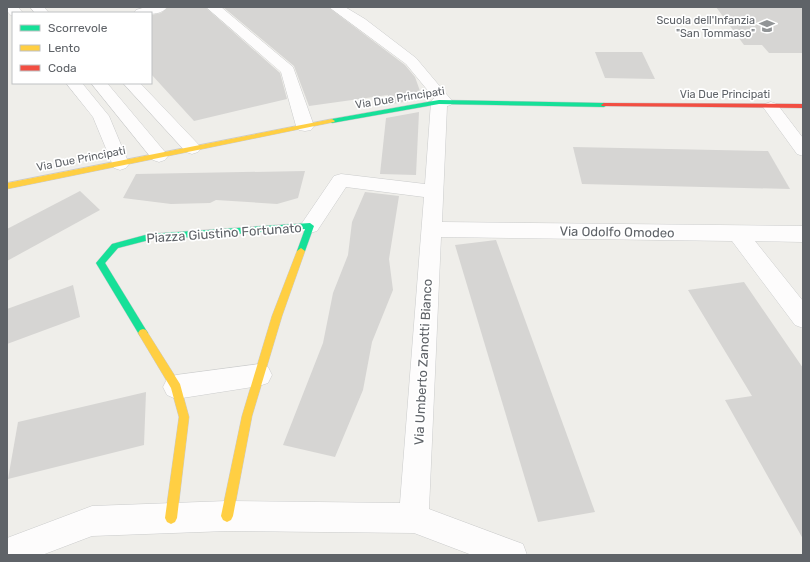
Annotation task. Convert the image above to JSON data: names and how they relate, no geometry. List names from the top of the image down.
{
  "streets": {
    "street": [
      "Via Due Principati",
      "Via Odolfo Omodeo",
      "Piazza Giustino Fortunato",
      "Via Umberto Zanotti Bianco"
    ]
  },
  "crossings": [
    ["Via Due Principati", "Via Umberto Zanotti Bianco"],
    ["Via Odolfo Omodeo", "Via Umberto Zanotti Bianco"],
    ["Piazza Giustino Fortunato", "Via Umberto Zanotti Bianco"]
  ],
  "places": {
    "school or university": ["Scuola dell'Infanzia \"San Tommaso\""]
  },
  "legend": ["Scorrevole", "Lento", "Coda"]
}
